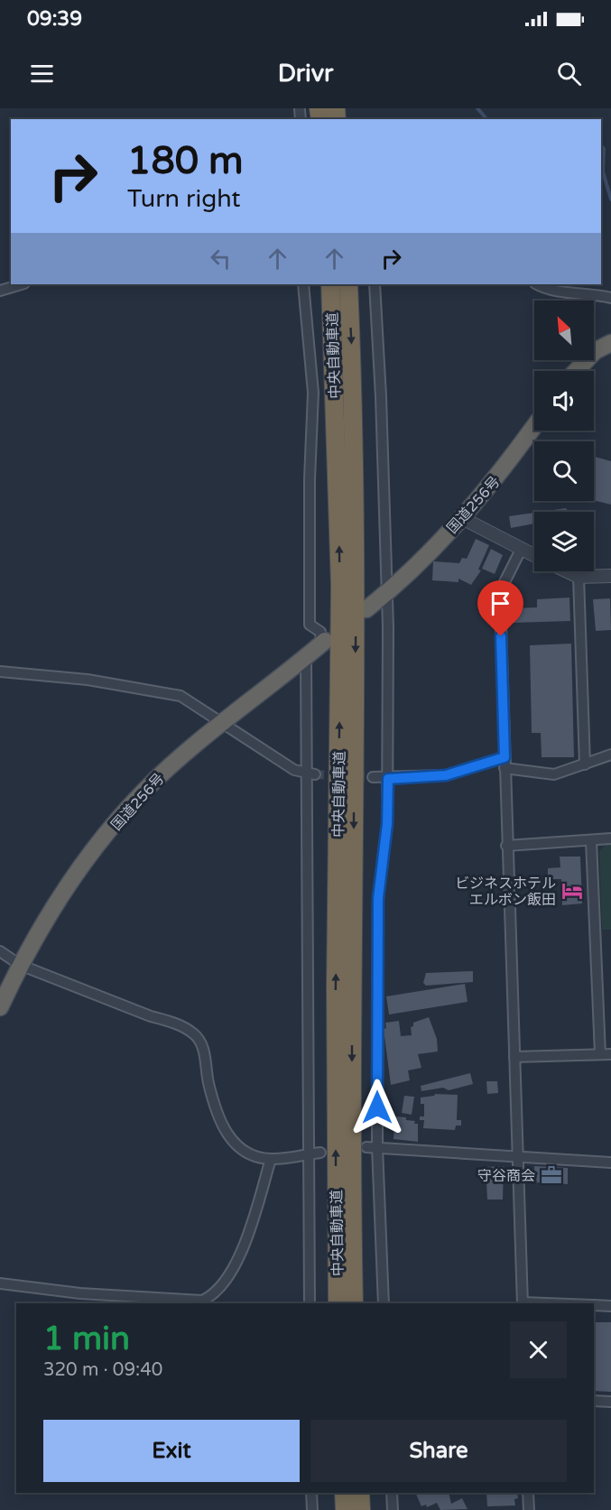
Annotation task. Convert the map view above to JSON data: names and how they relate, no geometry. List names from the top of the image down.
{
  "streets": {
    "highway": ["中央自動車道", "国道256号"]
  },
  "places": {
    "hotel": ["ビジネスホテル エルボン飯田"],
    "office": ["守谷商会"]
  },
  "north": "top left",
  "page": {
    "status": "09:39",
    "header": "Drivr",
    "turn": ["180 m", "Turn right"],
    "heading": ["1 min", "320 m · 09:40"],
    "buttons": ["Exit", "Share"]
  }
}
